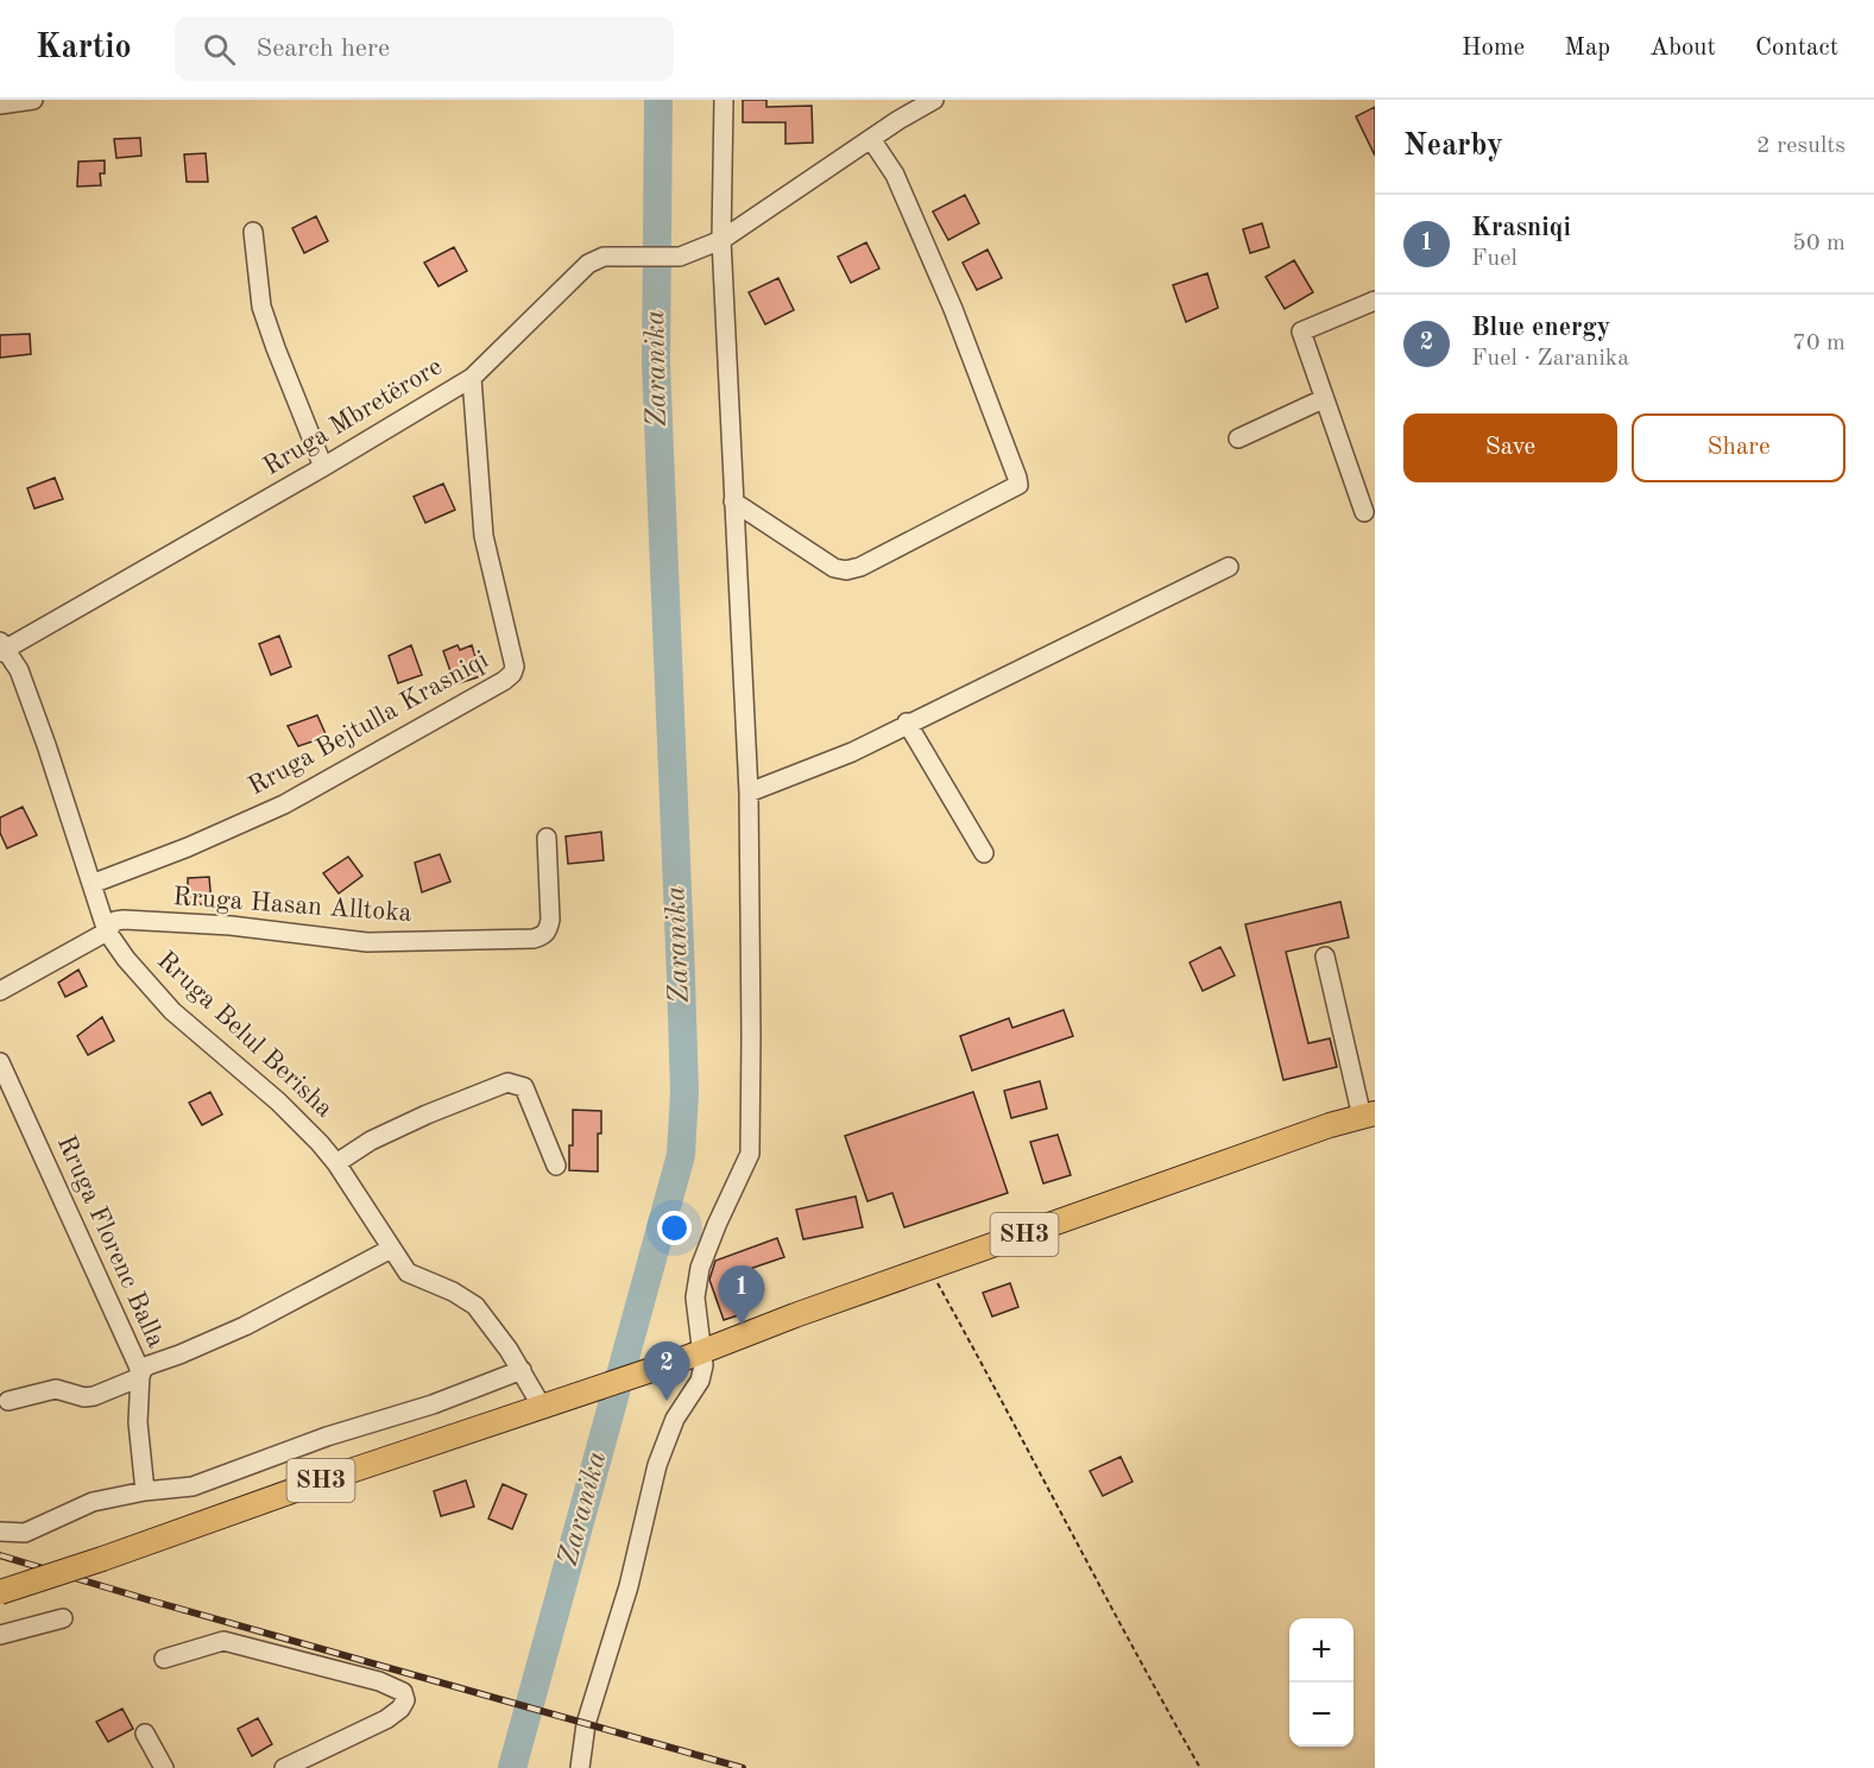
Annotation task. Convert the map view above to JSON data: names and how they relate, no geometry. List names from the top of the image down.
{
  "streets": {
    "main road": ["SH3"],
    "street": [
      "Rruga Mbretërore",
      "Rruga Bejtulla Krasniqi",
      "Rruga Hasan Alltoka",
      "Rruga Belul Berisha",
      "Rruga Florenc Balla"
    ]
  },
  "crossings": [
    ["Rruga Mbretërore", "Rruga Bejtulla Krasniqi"],
    ["Rruga Mbretërore", "Rruga Belul Berisha"],
    ["Rruga Bejtulla Krasniqi", "Rruga Belul Berisha"],
    ["Rruga Hasan Alltoka", "Rruga Belul Berisha"],
    ["Rruga Belul Berisha", "SH3"]
  ],
  "water": ["Zaranika"],
  "page": {
    "header": "Kartio",
    "search": "Search here",
    "nav": [
      "Home",
      "Map",
      "About",
      "Contact"
    ],
    "heading": ["Nearby", "2 results"],
    "list": [
      {
        "mark": "1",
        "name": "Krasniqi",
        "note": "Fuel",
        "value": "50 m"
      },
      {
        "mark": "2",
        "name": "Blue energy",
        "note": "Fuel · Zaranika",
        "value": "70 m"
      }
    ],
    "buttons": ["Save", "Share"],
    "pins": ["1", "2"],
    "map_buttons": ["+", "−"]
  }
}
